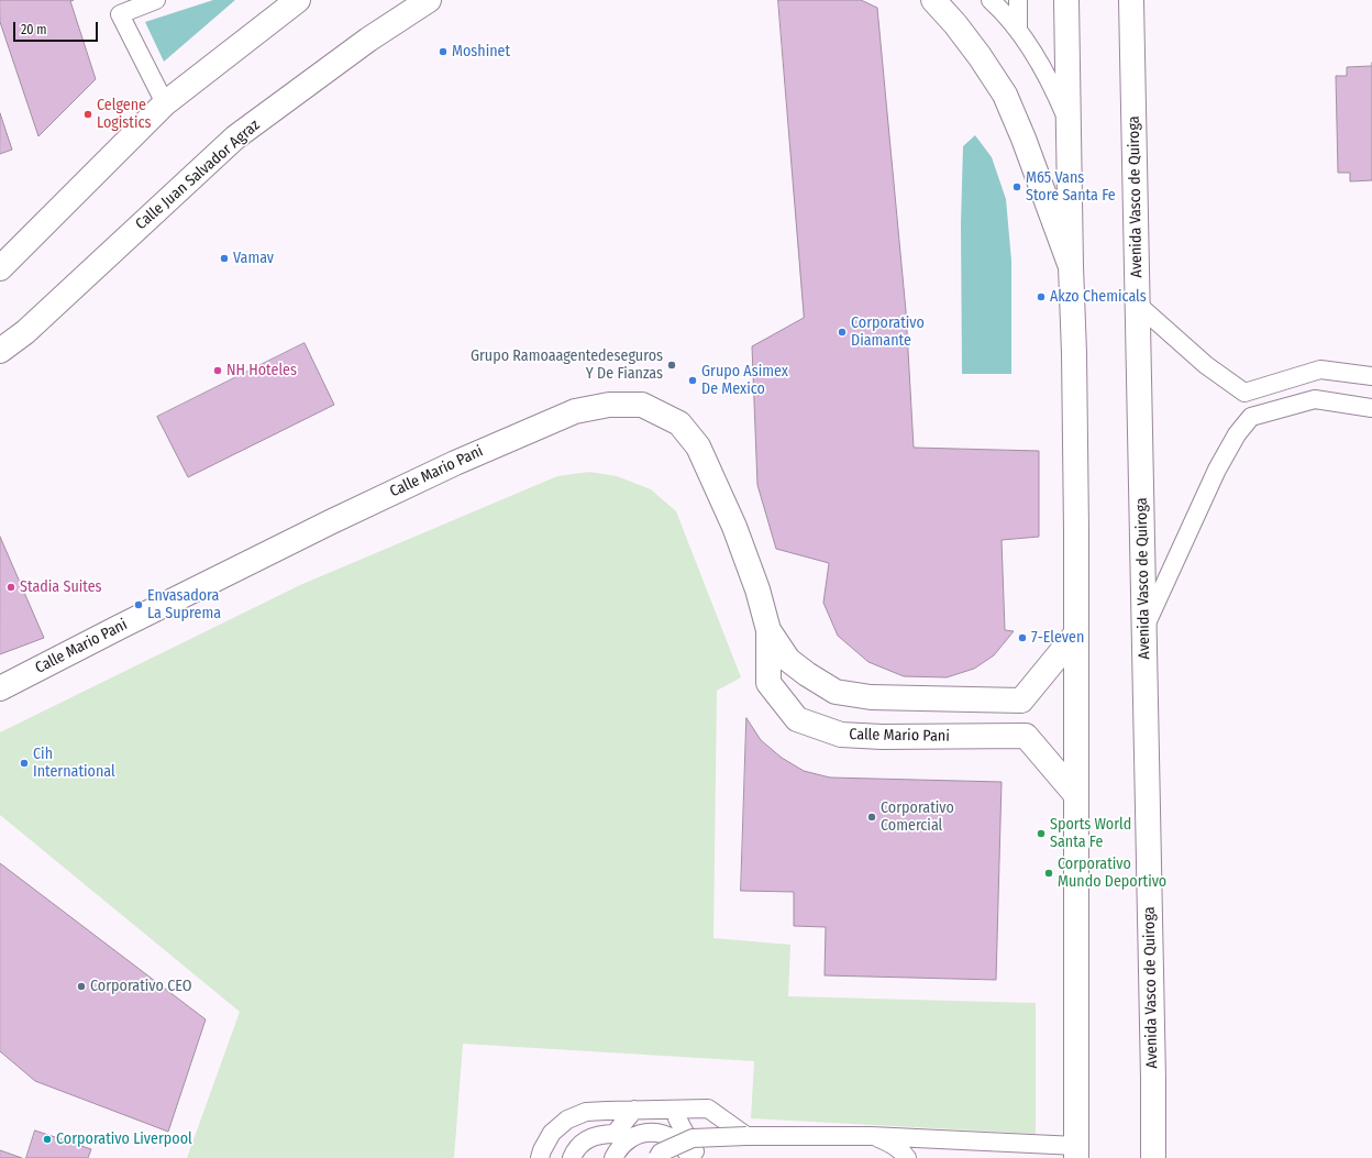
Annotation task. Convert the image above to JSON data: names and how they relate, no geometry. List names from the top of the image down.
{
  "streets": {
    "street": ["Calle Juan Salvador Agraz", "Avenida Vasco de Quiroga", "Calle Mario Pani"]
  },
  "places": [
    "Moshinet",
    "Celgene Logistics",
    "M65 Vans Store Santa Fe",
    "Vamav",
    "Akzo Chemicals",
    "Corporativo Diamante",
    "Grupo Ramoaagentedeseguros Y De Fianzas",
    "NH Hoteles",
    "Grupo Asimex De Mexico",
    "Stadia Suites",
    "Envasadora La Suprema",
    "7-Eleven",
    "Cih International",
    "Corporativo Comercial",
    "Sports World Santa Fe",
    "Corporativo Mundo Deportivo",
    "Corporativo CEO",
    "Corporativo Liverpool"
  ],
  "scale_bar": "20 m"
}
